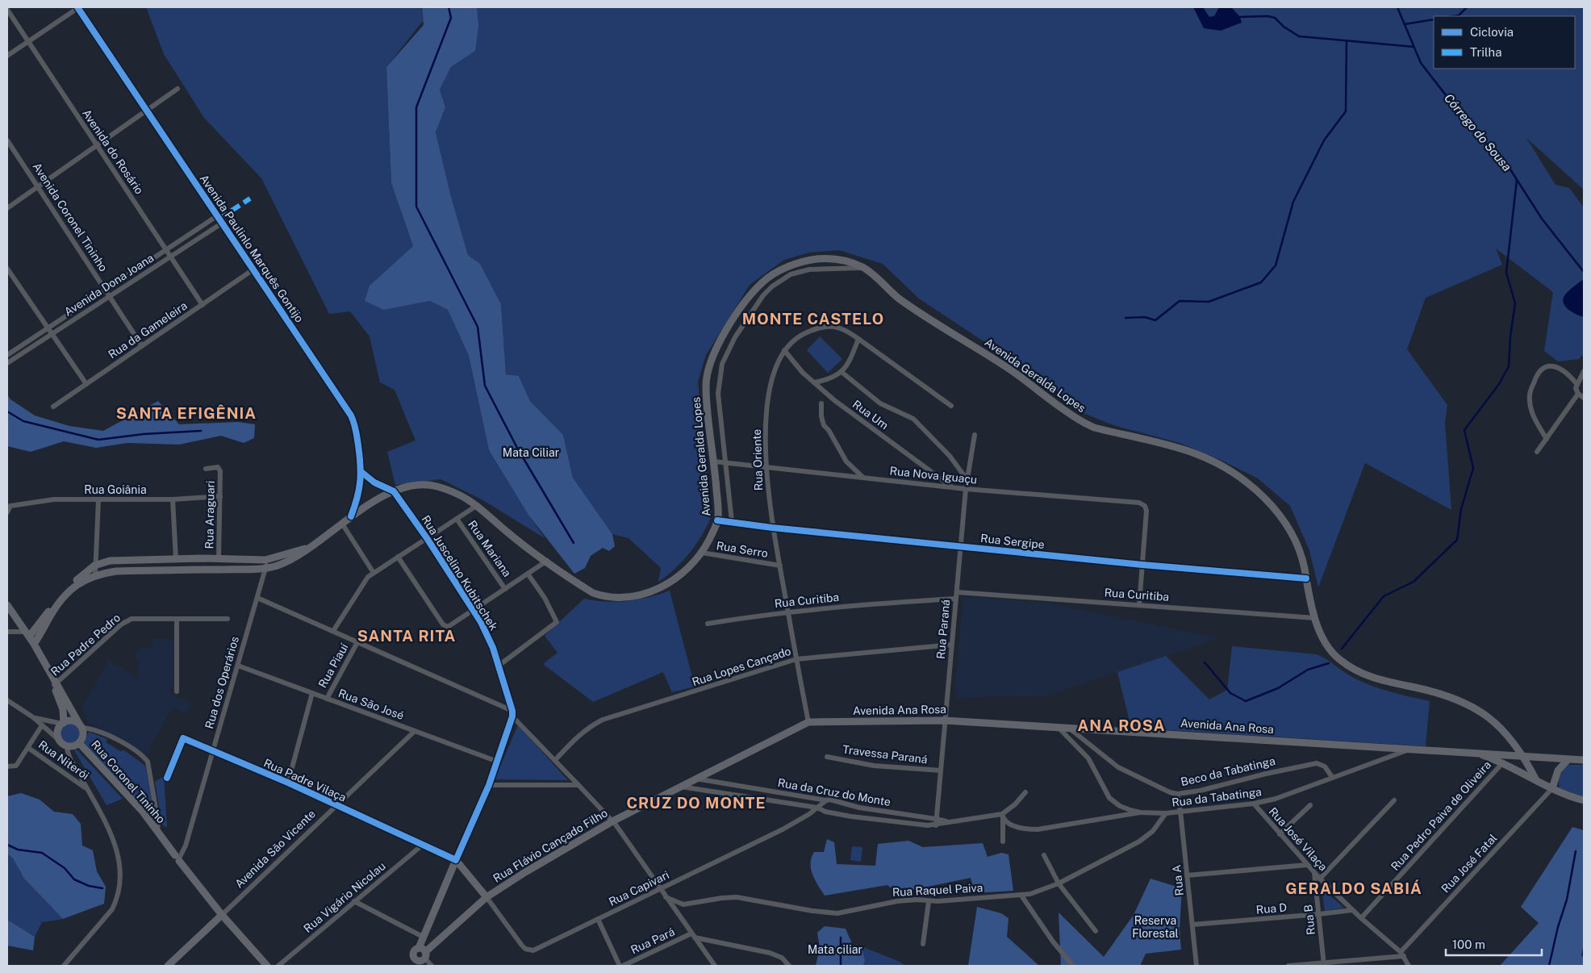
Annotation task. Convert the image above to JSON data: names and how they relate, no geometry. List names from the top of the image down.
{
  "streets": {
    "main road": [
      "Avenida Geralda Lopes",
      "Avenida Ana Rosa",
      "Rua Coronel Tininho",
      "Rua Flávio Cançado Filho",
      "Avenida São Vicente"
    ],
    "street": [
      "Avenida do Rosário",
      "Avenida Coronel Tininho",
      "Avenida Paulinlo Marquês Gontijo",
      "Avenida Dona Joana",
      "Rua da Gameleira",
      "Rua Um",
      "Rua Oriente",
      "Rua Nova Iguaçu",
      "Rua Goiânia",
      "Rua Araguari",
      "Rua Sergipe",
      "Rua Mariana",
      "Rua Serro",
      "Rua Juscelino Kubitschek",
      "Rua Curitiba",
      "Rua Paraná",
      "Rua Padre Pedro",
      "Rua Piauí",
      "Rua Lopes Cançado",
      "Rua dos Operários",
      "Rua São José",
      "Travessa Paraná",
      "Rua Niterói",
      "Beco da Tabatinga",
      "Rua Padre Vilaça",
      "Rua da Cruz do Monte",
      "Rua da Tabatinga",
      "Rua Pedro Paiva de Oliveira",
      "Rua José Vilaça",
      "Rua José Fatal",
      "Rua A",
      "Rua Capivari",
      "Rua Raquel Paiva",
      "Rua Vigário Nicolau",
      "Rua D",
      "Rua B",
      "Rua Pará"
    ]
  },
  "crossings": [
    ["Avenida do Rosário", "Avenida Dona Joana"],
    ["Avenida do Rosário", "Rua da Gameleira"],
    ["Avenida Coronel Tininho", "Avenida Dona Joana"],
    ["Avenida Coronel Tininho", "Rua da Gameleira"],
    ["Avenida Paulinlo Marquês Gontijo", "Avenida Dona Joana"],
    ["Avenida Paulinlo Marquês Gontijo", "Rua da Gameleira"],
    ["Avenida Paulinlo Marquês Gontijo", "Avenida Geralda Lopes"],
    ["Avenida Geralda Lopes", "Rua Nova Iguaçu"],
    ["Avenida Geralda Lopes", "Rua Sergipe"],
    ["Avenida Geralda Lopes", "Rua Serro"],
    ["Avenida Geralda Lopes", "Rua Juscelino Kubitschek"],
    ["Avenida Geralda Lopes", "Rua Curitiba"],
    ["Avenida Geralda Lopes", "Rua dos Operários"],
    ["Avenida Geralda Lopes", "Avenida Ana Rosa"],
    ["Rua Um", "Rua Oriente"],
    ["Rua Um", "Rua Nova Iguaçu"],
    ["Rua Oriente", "Rua Nova Iguaçu"],
    ["Rua Oriente", "Rua Sergipe"],
    ["Rua Oriente", "Rua Serro"],
    ["Rua Oriente", "Rua Curitiba"],
    ["Rua Oriente", "Rua Lopes Cançado"],
    ["Rua Oriente", "Avenida Ana Rosa"],
    ["Rua Oriente", "Rua Flávio Cançado Filho"],
    ["Rua Nova Iguaçu", "Rua Sergipe"],
    ["Rua Nova Iguaçu", "Rua Paraná"],
    ["Rua Goiânia", "Rua Araguari"],
    ["Rua Sergipe", "Rua Paraná"],
    ["Rua Juscelino Kubitschek", "Rua São José"],
    ["Rua Juscelino Kubitschek", "Rua Padre Vilaça"],
    ["Rua Curitiba", "Rua Paraná"],
    ["Rua Paraná", "Rua Lopes Cançado"],
    ["Rua Paraná", "Avenida Ana Rosa"],
    ["Rua Paraná", "Travessa Paraná"],
    ["Rua Paraná", "Rua da Cruz do Monte"],
    ["Rua Piauí", "Rua São José"],
    ["Rua dos Operários", "Rua São José"],
    ["Rua dos Operários", "Rua Padre Vilaça"],
    ["Rua dos Operários", "Rua Coronel Tininho"],
    ["Rua São José", "Avenida São Vicente"],
    ["Avenida Ana Rosa", "Beco da Tabatinga"],
    ["Avenida Ana Rosa", "Rua da Tabatinga"],
    ["Avenida Ana Rosa", "Rua Pedro Paiva de Oliveira"],
    ["Avenida Ana Rosa", "Rua Flávio Cançado Filho"],
    ["Avenida Ana Rosa", "Rua José Fatal"],
    ["Beco da Tabatinga", "Rua da Tabatinga"],
    ["Beco da Tabatinga", "Rua A"],
    ["Rua Padre Vilaça", "Avenida São Vicente"],
    ["Rua Padre Vilaça", "Rua Vigário Nicolau"],
    ["Rua Coronel Tininho", "Avenida São Vicente"],
    ["Rua da Cruz do Monte", "Rua Flávio Cançado Filho"],
    ["Rua da Cruz do Monte", "Rua Capivari"],
    ["Rua da Tabatinga", "Rua José Vilaça"],
    ["Rua da Tabatinga", "Rua A"],
    ["Rua da Tabatinga", "Rua Raquel Paiva"],
    ["Rua Pedro Paiva de Oliveira", "Rua José Vilaça"],
    ["Rua José Vilaça", "Rua José Fatal"],
    ["Rua José Vilaça", "Rua D"],
    ["Rua José Vilaça", "Rua B"],
    ["Rua Flávio Cançado Filho", "Rua Capivari"],
    ["Rua A", "Rua D"],
    ["Rua D", "Rua B"]
  ],
  "districts": [
    "MONTE CASTELO",
    "SANTA EFIGÊNIA",
    "SANTA RITA",
    "ANA ROSA",
    "CRUZ DO MONTE",
    "GERALDO SABIÁ"
  ],
  "water": ["Córrego do Sousa"],
  "parks": ["Mata Ciliar", "Reserva Florestal", "Mata ciliar"],
  "legend": ["Ciclovia", "Trilha"],
  "scale_bar": "100 m"
}
